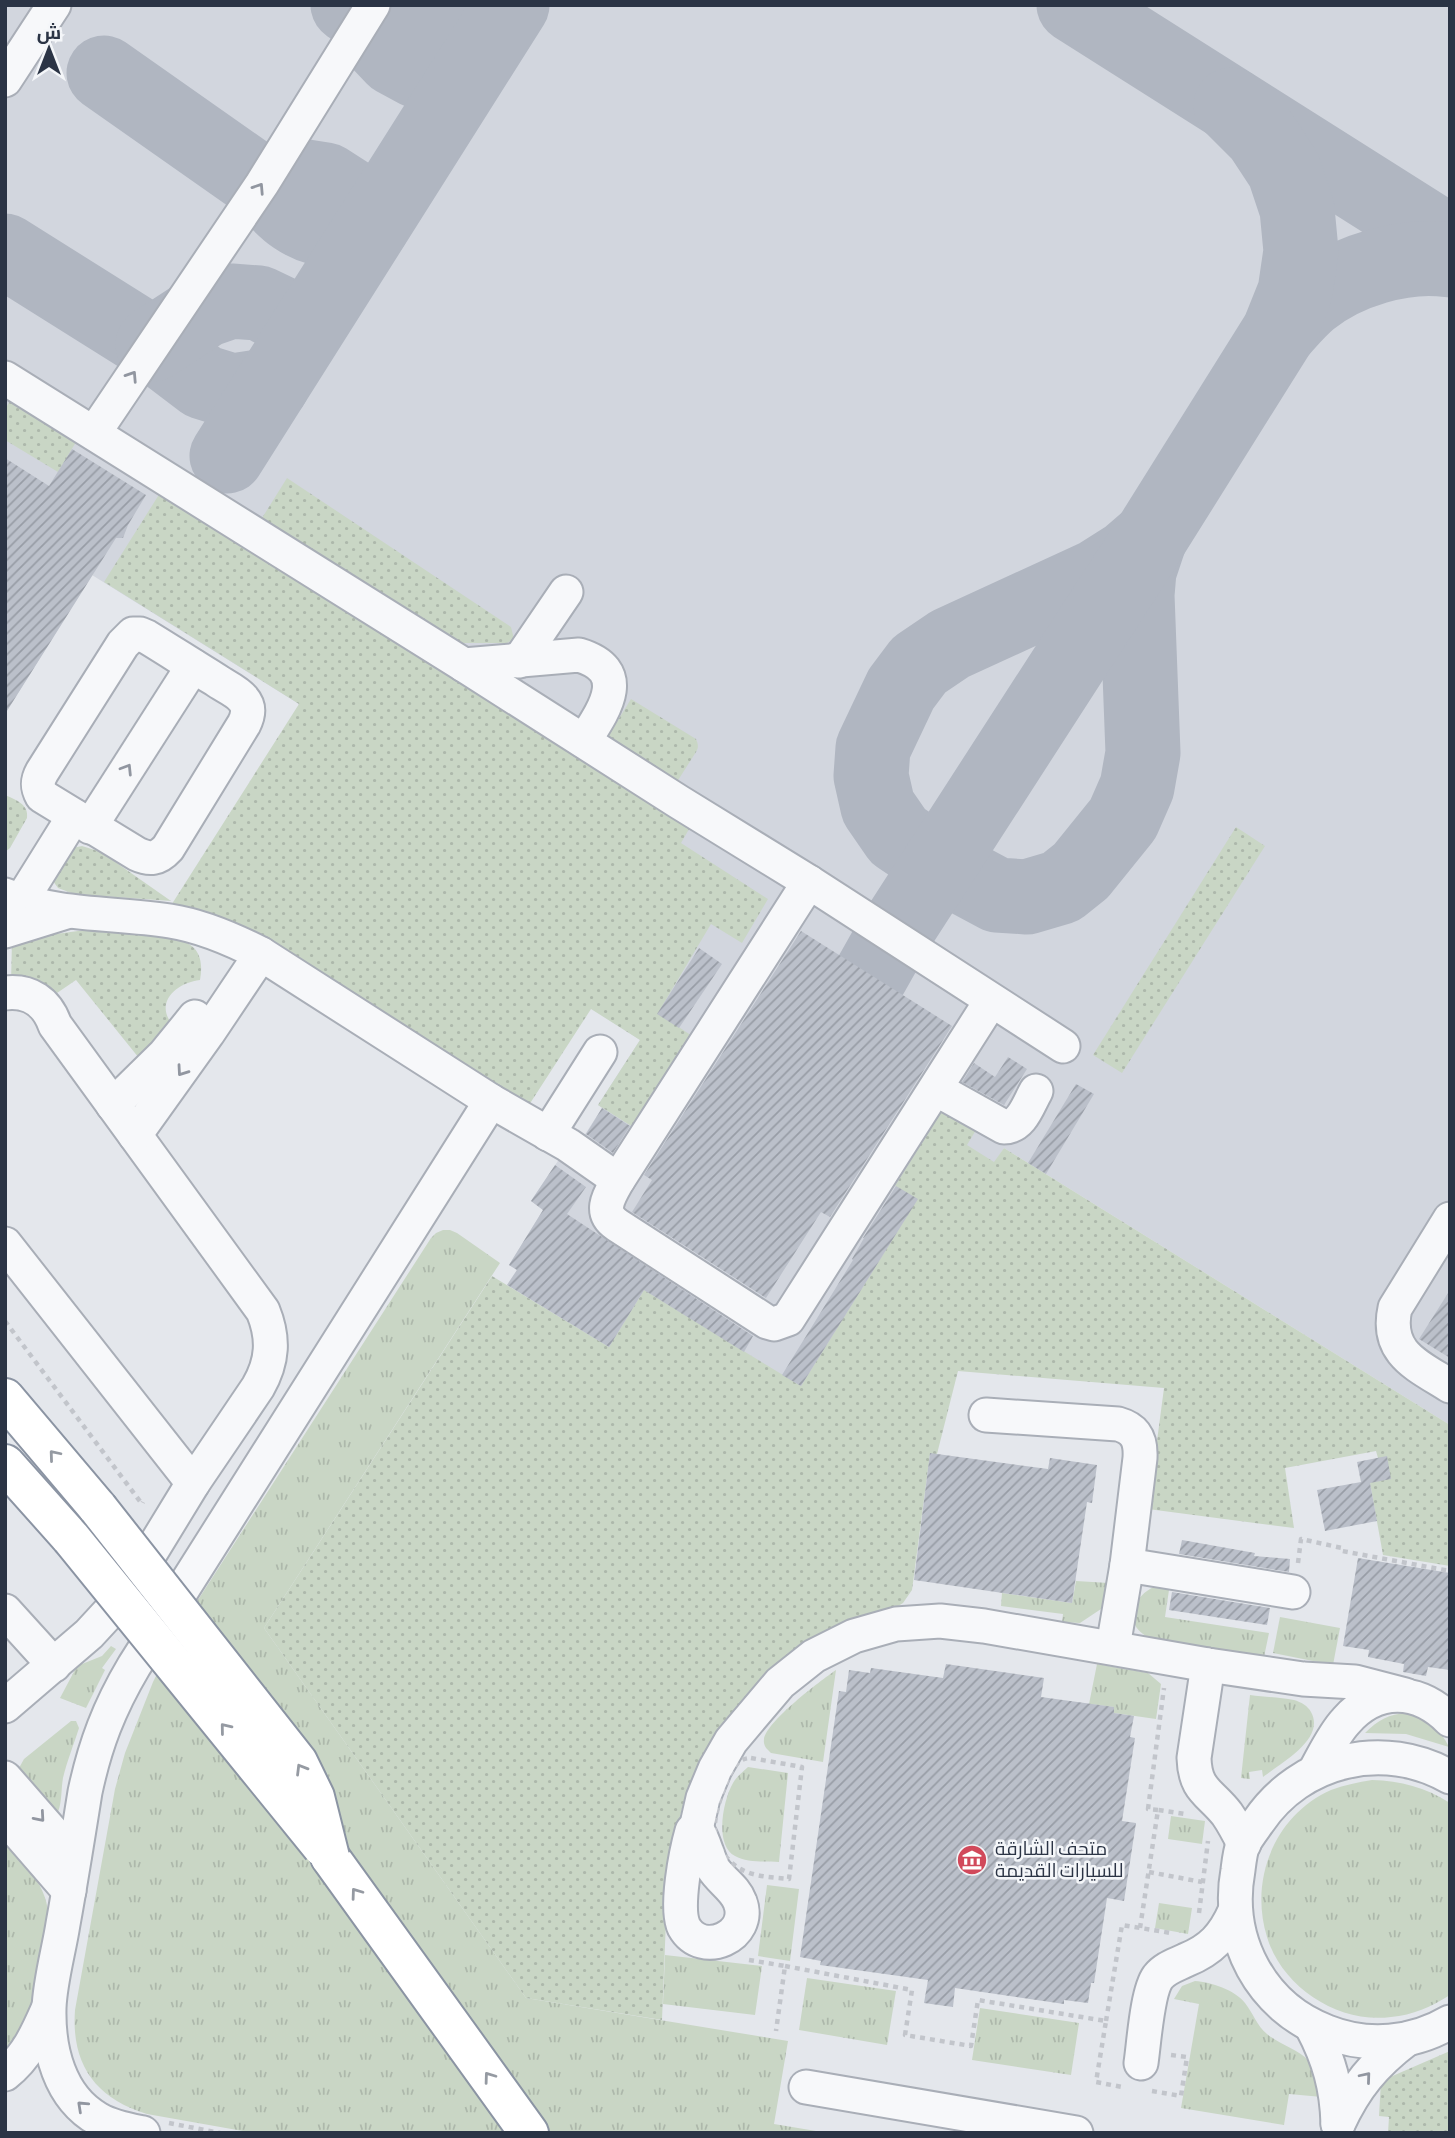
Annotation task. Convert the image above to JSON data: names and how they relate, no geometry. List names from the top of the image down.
{
  "places": {
    "museum": ["متحف الشارقة للسيارات القديمة"]
  },
  "north": "top"
}
